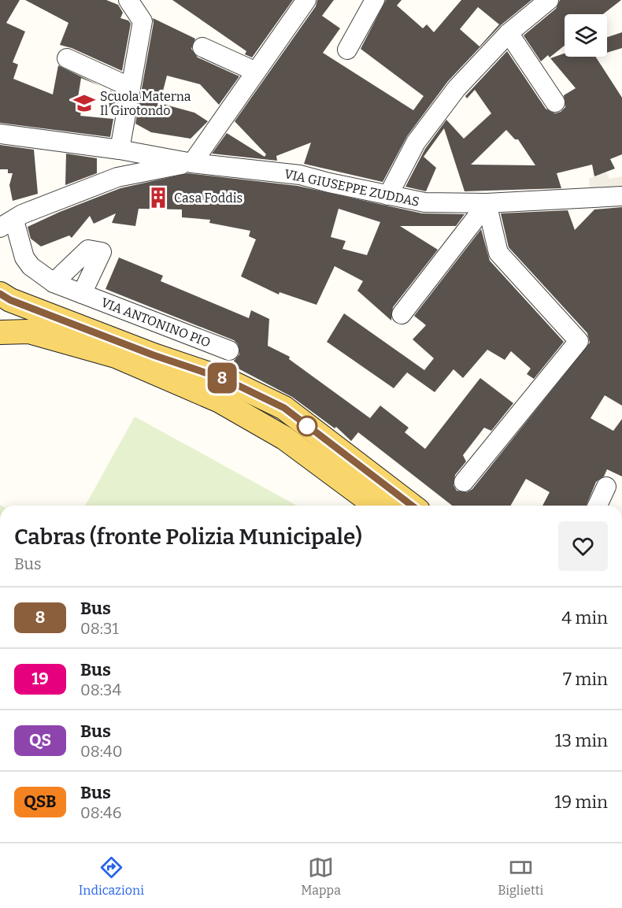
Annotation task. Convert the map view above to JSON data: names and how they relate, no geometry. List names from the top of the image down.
{
  "streets": {
    "street": ["VIA GIUSEPPE ZUDDAS", "VIA ANTONINO PIO"]
  },
  "crossings": [
    ["VIA GIUSEPPE ZUDDAS", "VIA ANTONINO PIO"]
  ],
  "places": {
    "school or university": ["Scuola Materna Il Girotondo"],
    "building": ["Casa Foddis"]
  },
  "lines": ["bus line 8"],
  "page": {
    "on_map": "8",
    "heading": ["Cabras (fronte Polizia Municipale)", "Bus"],
    "list": [
      {
        "mark": "8",
        "name": "Bus",
        "note": "08:31",
        "value": "4 min"
      },
      {
        "mark": "19",
        "name": "Bus",
        "note": "08:34",
        "value": "7 min"
      },
      {
        "mark": "QS",
        "name": "Bus",
        "note": "08:40",
        "value": "13 min"
      },
      {
        "mark": "QSB",
        "name": "Bus",
        "note": "08:46",
        "value": "19 min"
      }
    ],
    "tabs": ["Indicazioni", "Mappa", "Biglietti"]
  }
}
